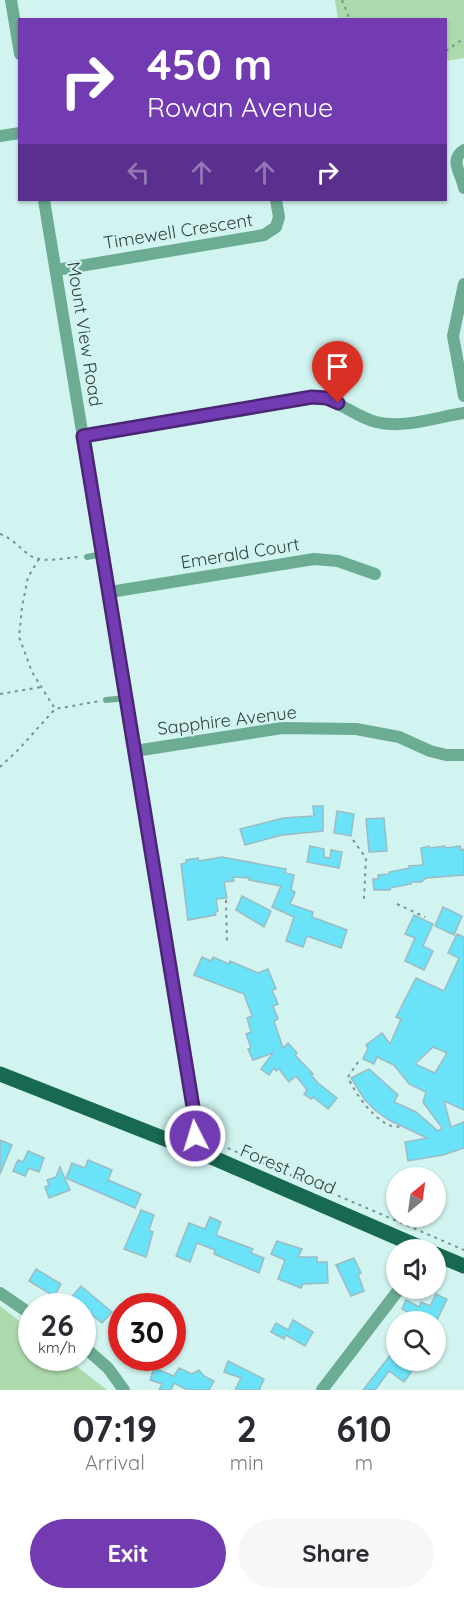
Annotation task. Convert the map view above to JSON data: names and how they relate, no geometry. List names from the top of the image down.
{
  "streets": {
    "main road": ["Forest Road"],
    "street": [
      "Timewell Crescent",
      "Mount View Road",
      "Emerald Court",
      "Sapphire Avenue"
    ]
  },
  "crossings": [
    ["Timewell Crescent", "Mount View Road"],
    ["Mount View Road", "Emerald Court"],
    ["Mount View Road", "Sapphire Avenue"],
    ["Mount View Road", "Forest Road"]
  ],
  "north": "top right",
  "page": {
    "turn": ["450 m", "Rowan Avenue"],
    "speed": "26 km/h",
    "limit": "30",
    "eta": [
      "07:19",
      "Arrival",
      "2",
      "min",
      "610",
      "m"
    ],
    "buttons": ["Exit", "Share"]
  }
}
